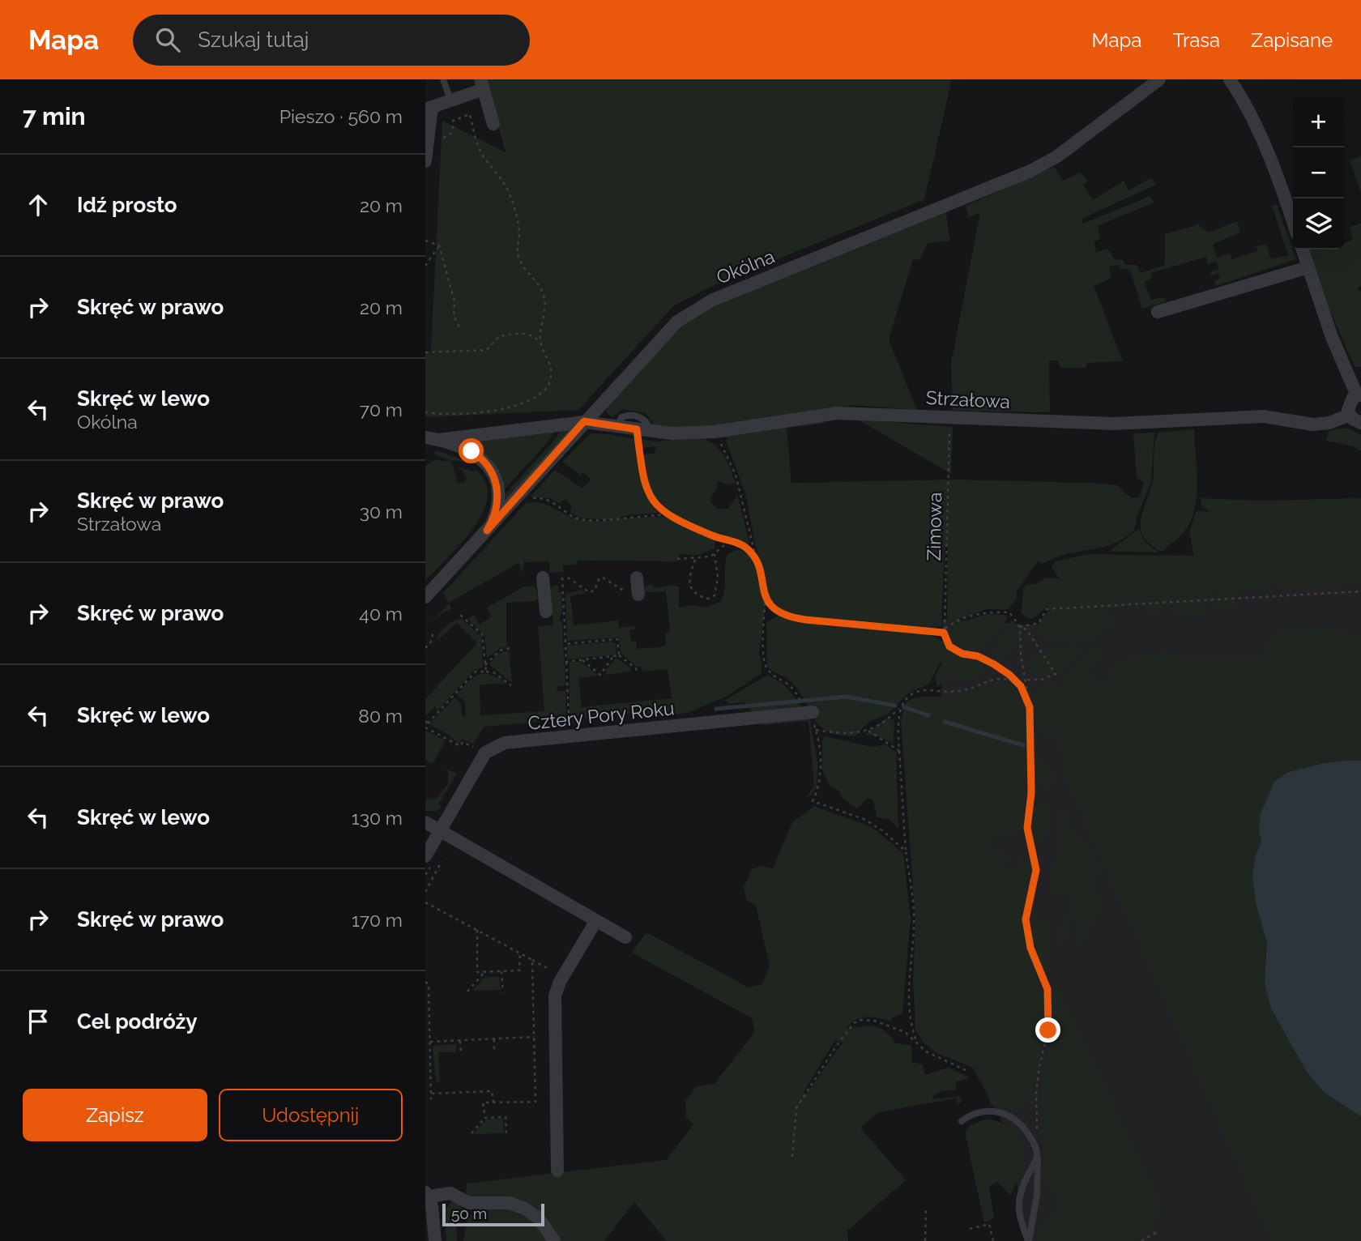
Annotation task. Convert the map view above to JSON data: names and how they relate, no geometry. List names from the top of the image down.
{
  "streets": {
    "street": ["Okólna", "Strzałowa", "Cztery Pory Roku"],
    "path": ["Zimowa"]
  },
  "crossings": [
    ["Okólna", "Strzałowa"]
  ],
  "scale_bar": "50 m",
  "page": {
    "header": "Mapa",
    "search": "Szukaj tutaj",
    "nav": ["Mapa", "Trasa", "Zapisane"],
    "heading": ["7 min", "Pieszo · 560 m"],
    "map_buttons": ["+", "−"],
    "list": [
      ["Idź prosto", "20 m"],
      ["Skręć w prawo", "20 m"],
      ["Skręć w lewo", "Okólna", "70 m"],
      ["Skręć w prawo", "Strzałowa", "30 m"],
      ["Skręć w prawo", "40 m"],
      ["Skręć w lewo", "80 m"],
      ["Skręć w lewo", "130 m"],
      ["Skręć w prawo", "170 m"],
      "Cel podróży"
    ],
    "buttons": ["Zapisz", "Udostępnij"],
    "scale": "50 m"
  }
}
